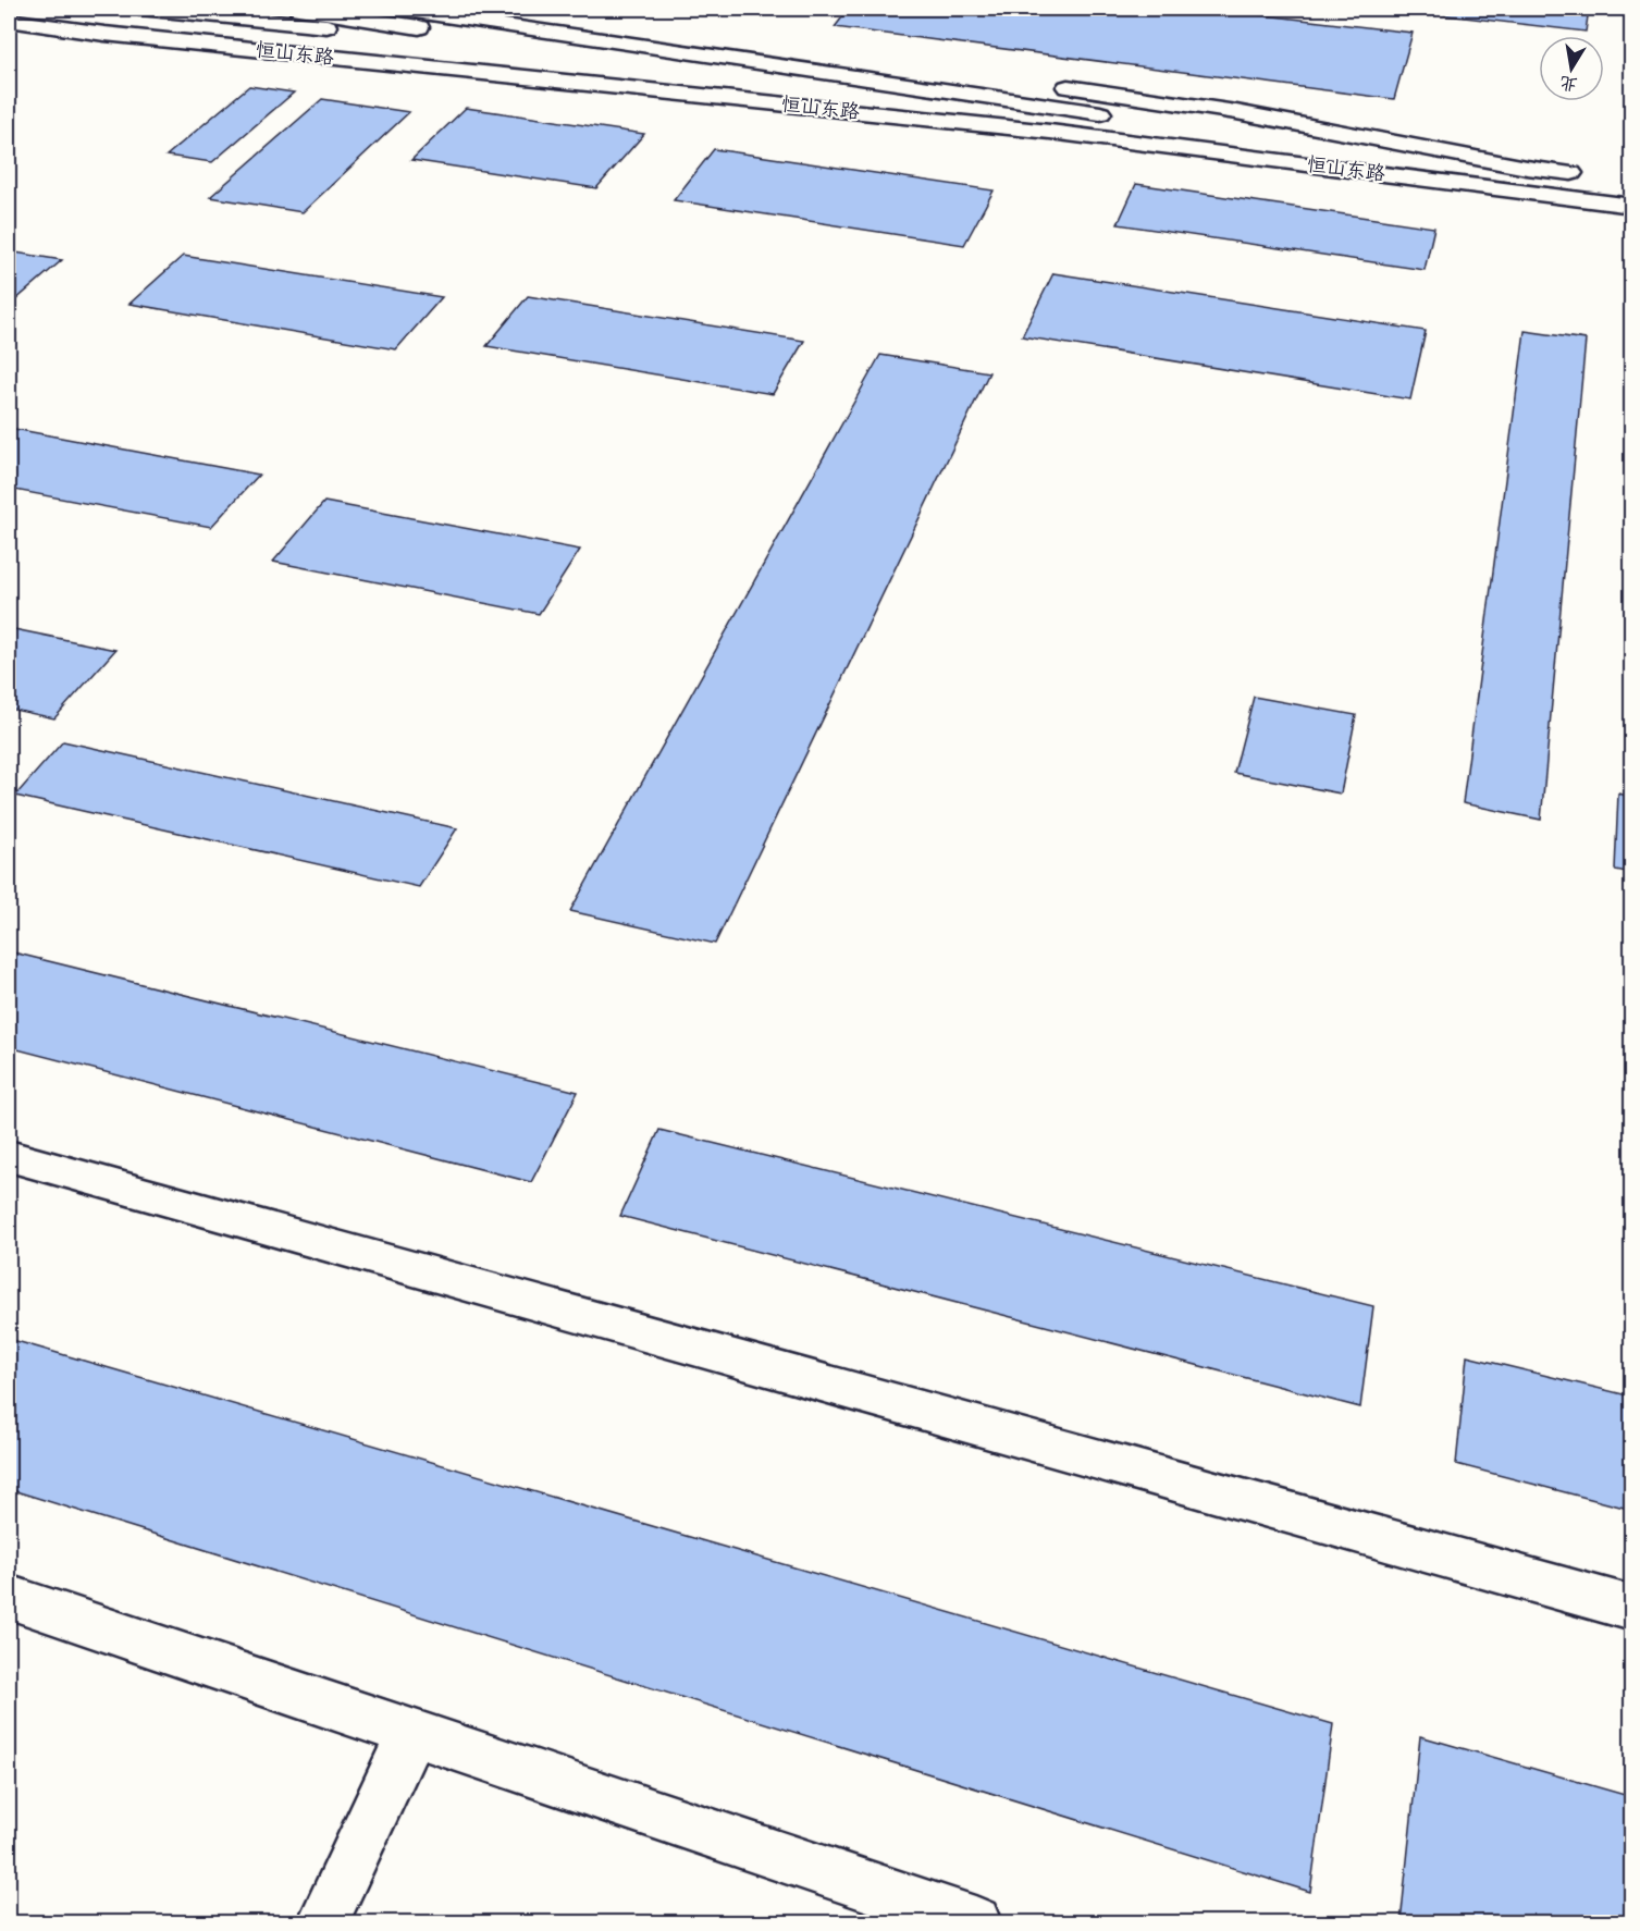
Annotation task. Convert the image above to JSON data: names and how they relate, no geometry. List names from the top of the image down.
{
  "streets": {
    "main road": ["恒山东路"]
  },
  "north": "bottom"
}
